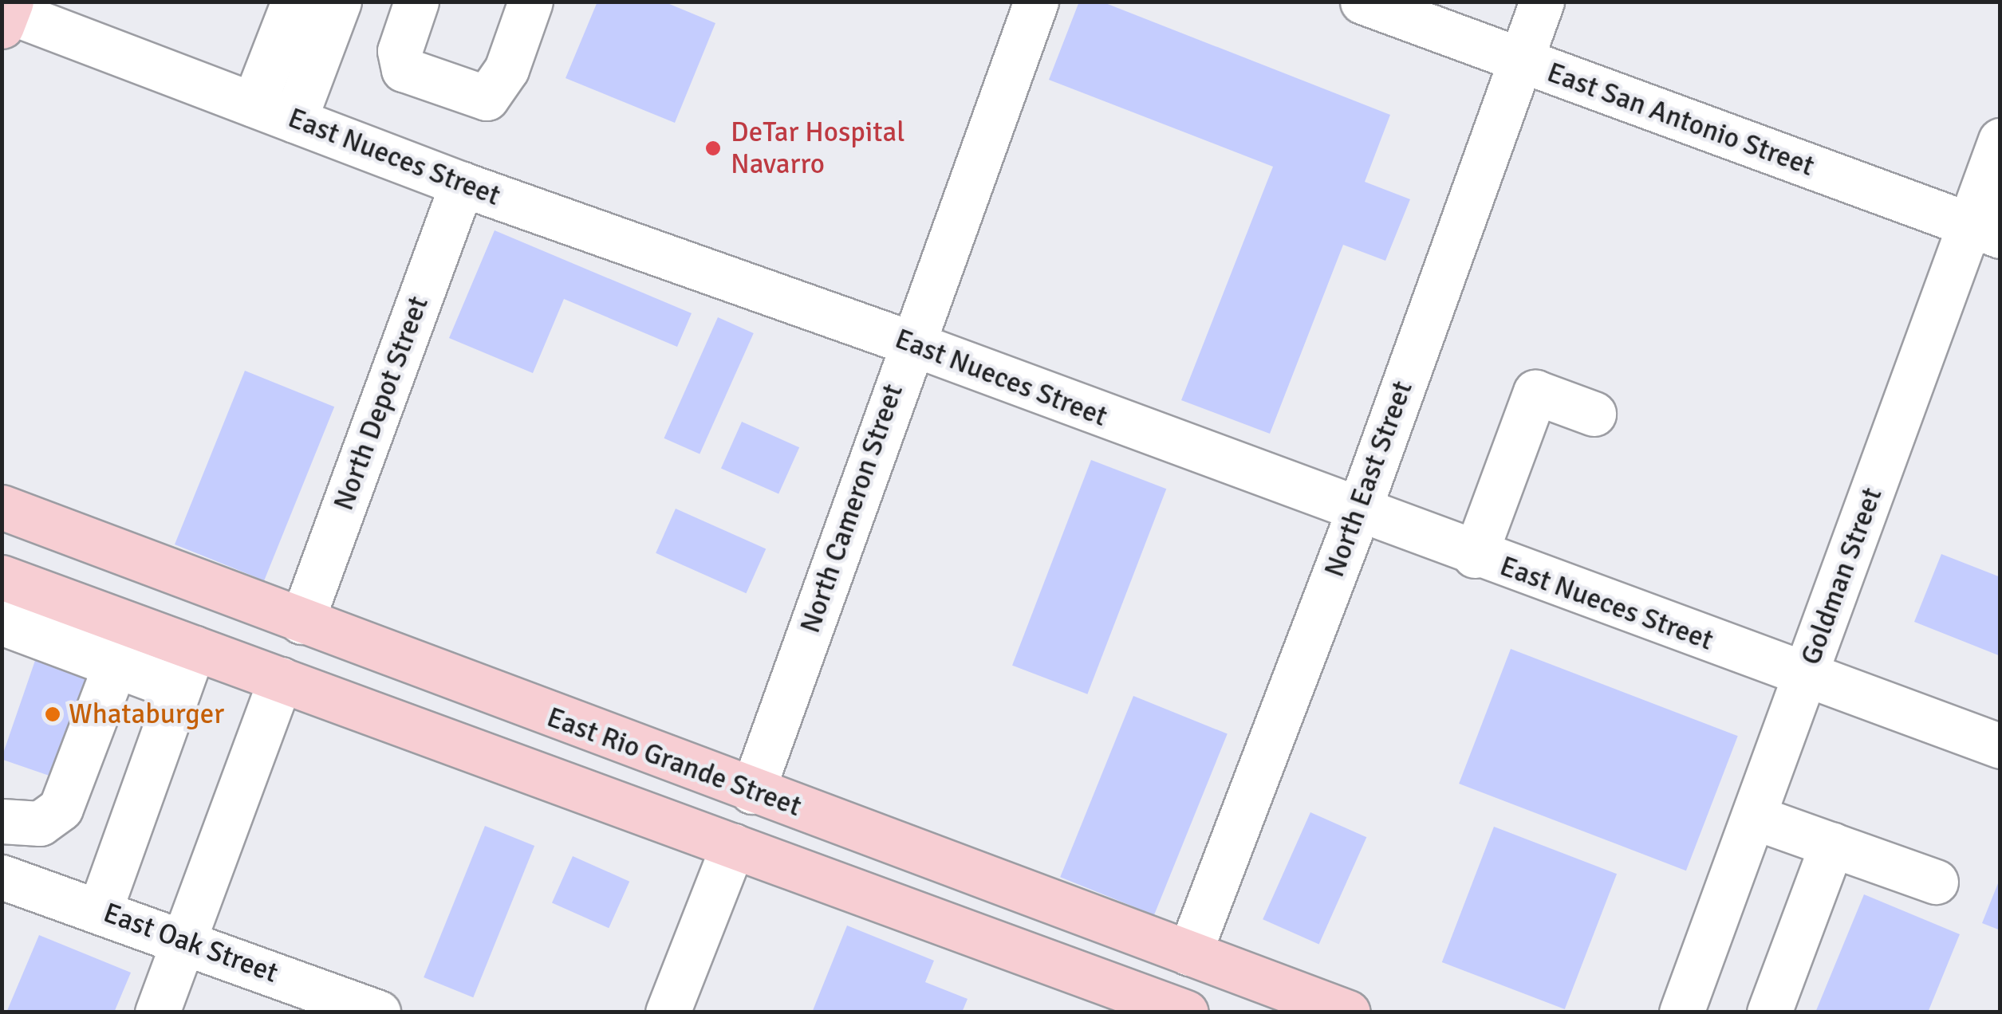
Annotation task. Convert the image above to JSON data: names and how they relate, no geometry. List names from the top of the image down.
{
  "streets": {
    "main road": ["East Rio Grande Street"],
    "street": [
      "East San Antonio Street",
      "East Nueces Street",
      "North Depot Street",
      "North East Street",
      "North Cameron Street",
      "Goldman Street",
      "East Oak Street"
    ]
  },
  "crossings": [
    ["East San Antonio Street", "North East Street"],
    ["East San Antonio Street", "Goldman Street"],
    ["East Nueces Street", "North Depot Street"],
    ["East Nueces Street", "North East Street"],
    ["East Nueces Street", "North Cameron Street"],
    ["East Nueces Street", "Goldman Street"],
    ["North Depot Street", "East Rio Grande Street"],
    ["North East Street", "East Rio Grande Street"],
    ["North Cameron Street", "East Rio Grande Street"]
  ],
  "places": ["DeTar Hospital Navarro", "Whataburger"]
}
